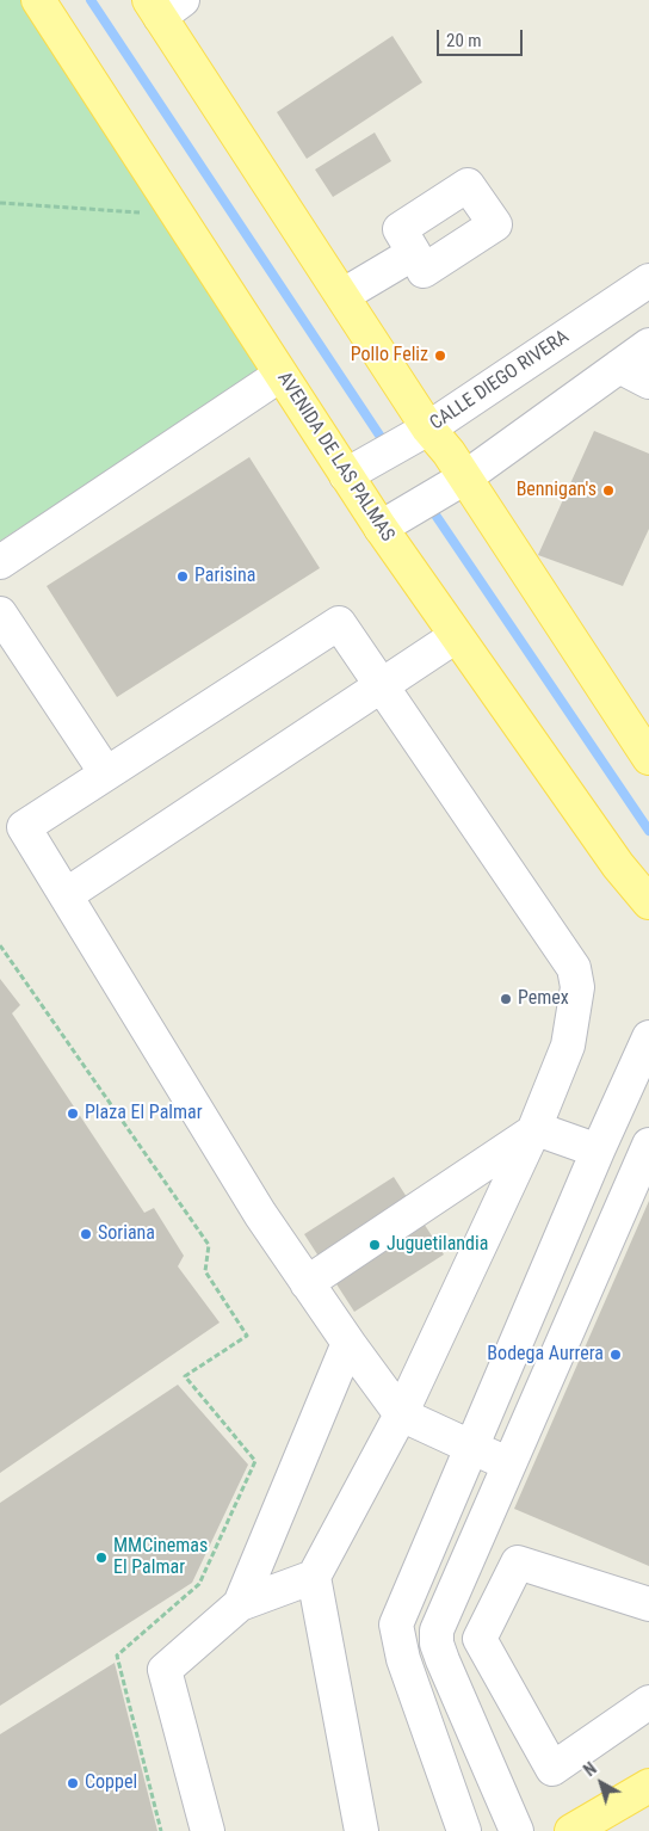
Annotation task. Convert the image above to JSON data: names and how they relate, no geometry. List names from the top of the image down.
{
  "streets": {
    "main road": ["AVENIDA DE LAS PALMAS"],
    "street": ["CALLE DIEGO RIVERA"]
  },
  "crossings": [
    ["CALLE DIEGO RIVERA", "AVENIDA DE LAS PALMAS"]
  ],
  "places": [
    "Pollo Feliz",
    "Bennigan's",
    "Parisina",
    "Pemex",
    "Plaza El Palmar",
    "Soriana",
    "Juguetilandia",
    "Bodega Aurrera",
    "MMCinemas El Palmar",
    "Coppel"
  ],
  "scale_bar": "20 m",
  "north": "top left"
}
